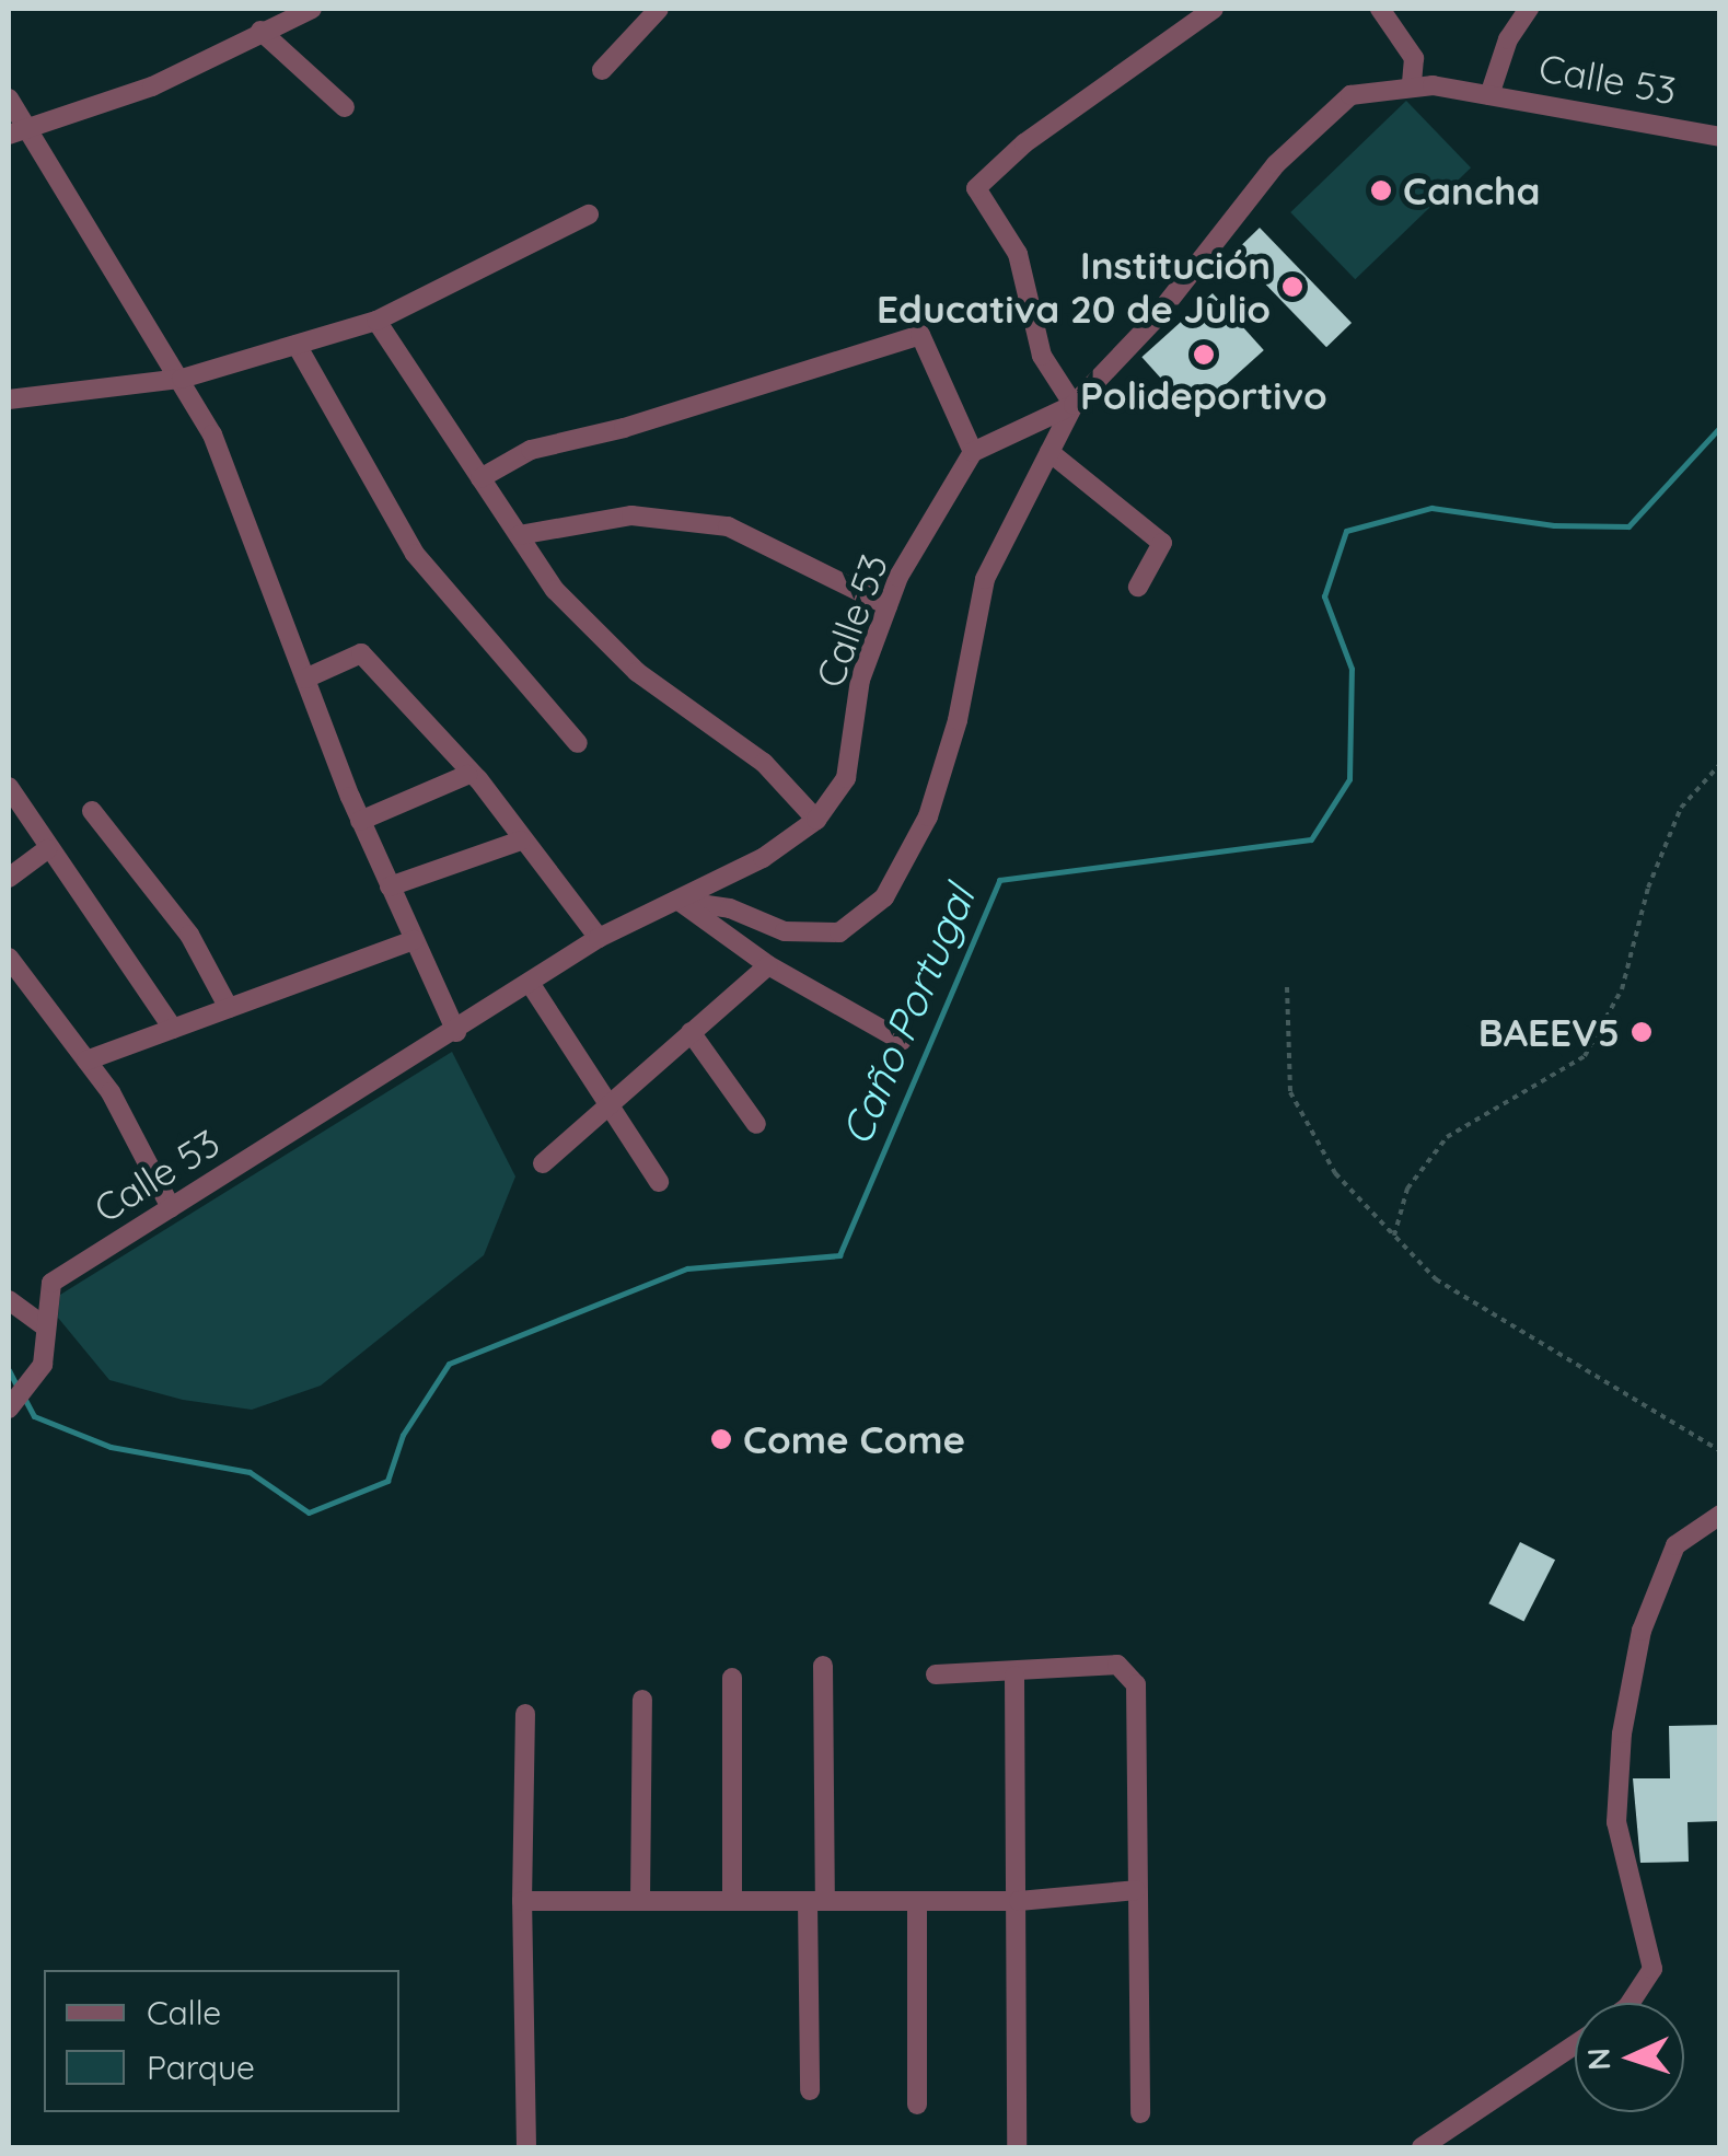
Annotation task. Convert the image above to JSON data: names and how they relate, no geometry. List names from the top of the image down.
{
  "streets": {
    "street": ["Calle 53"]
  },
  "water": ["Caño Portugal"],
  "places": [
    "Cancha",
    "Institución Educativa 20 de Julio",
    "Polideportivo",
    "BAEEV5",
    "Come Come"
  ],
  "legend": ["Calle", "Parque"],
  "north": "left"
}
